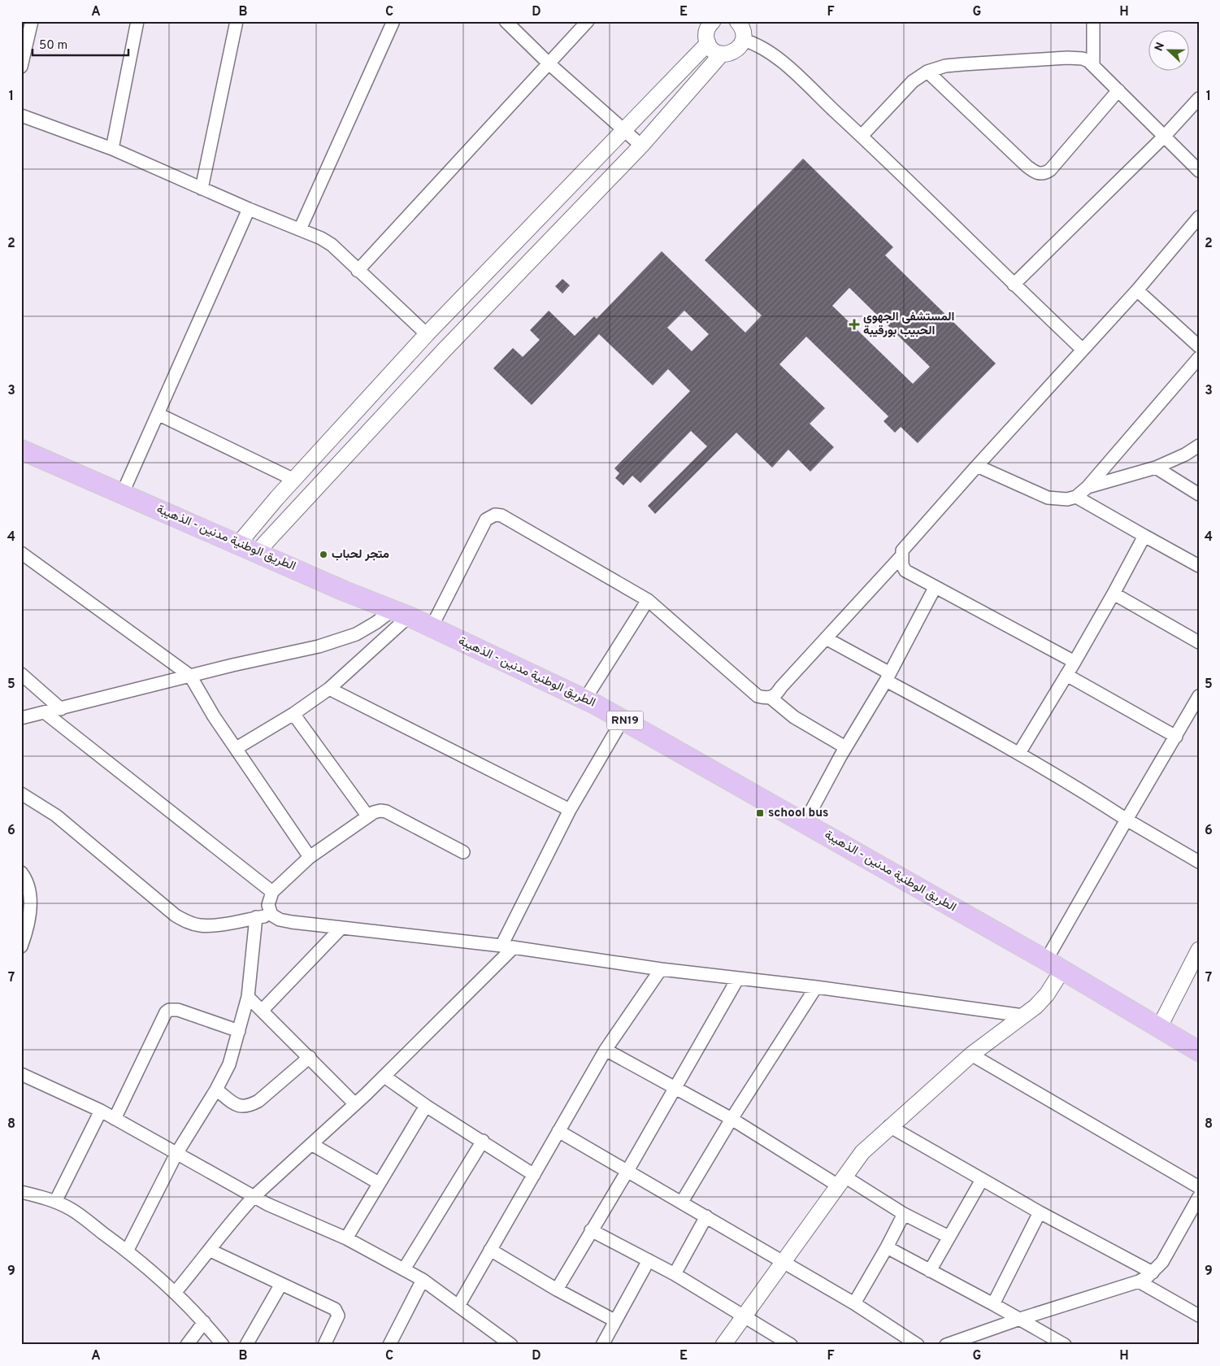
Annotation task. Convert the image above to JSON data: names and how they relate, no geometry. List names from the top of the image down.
{
  "streets": {
    "main road": ["الطريق الوطنية مدنين - الذهيبة", "RN19"]
  },
  "places": {
    "health": ["المستشفى الجهوي الحبيب بورقيبة"],
    "other": ["متجر لحباب"],
    "transit": ["school bus"]
  },
  "scale_bar": "50 m",
  "north": "left",
  "grid": {
    "columns": [
      "A",
      "B",
      "C",
      "D",
      "E",
      "F",
      "G",
      "H"
    ],
    "rows": [
      "1",
      "2",
      "3",
      "4",
      "5",
      "6",
      "7",
      "8",
      "9"
    ]
  }
}
